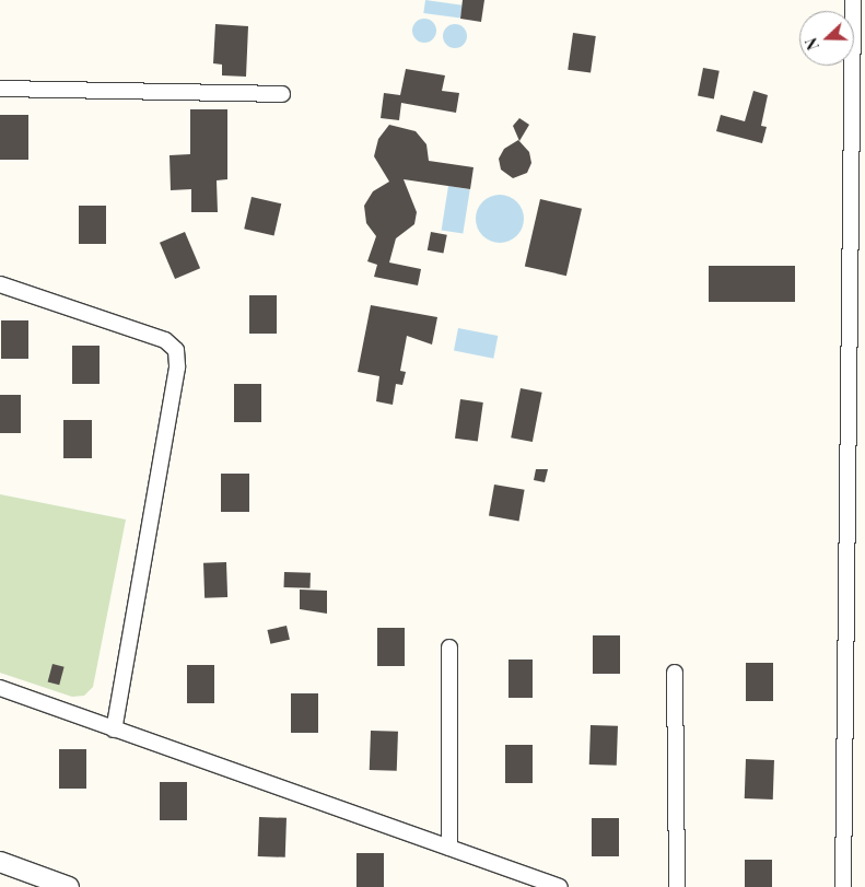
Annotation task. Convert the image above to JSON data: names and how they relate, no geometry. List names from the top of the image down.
{
  "north": "left"
}
